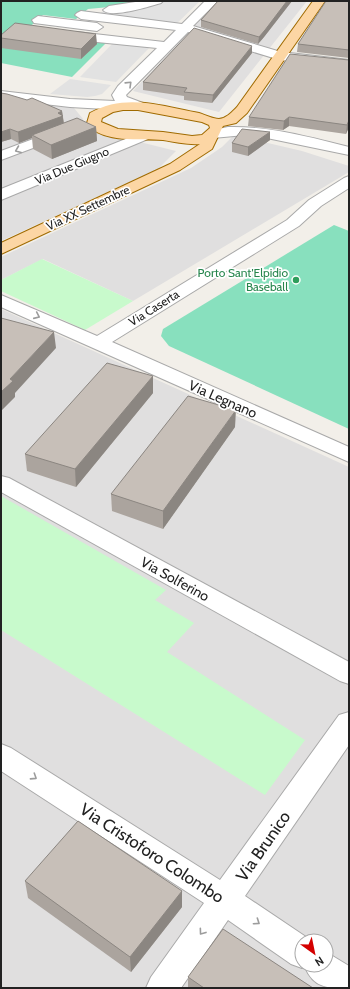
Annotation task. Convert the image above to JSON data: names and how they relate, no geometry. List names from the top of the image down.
{
  "streets": {
    "main road": ["Via XX Settembre"],
    "street": [
      "Via Due Giugno",
      "Via Caserta",
      "Via Legnano",
      "Via Solferino",
      "Via Brunico",
      "Via Cristoforo Colombo"
    ]
  },
  "crossings": [
    ["Via Caserta", "Via Legnano"],
    ["Via Brunico", "Via Cristoforo Colombo"]
  ],
  "one_way": ["Via Cristoforo Colombo"],
  "places": ["Porto Sant'Elpidio Baseball"],
  "north": "bottom right"
}
